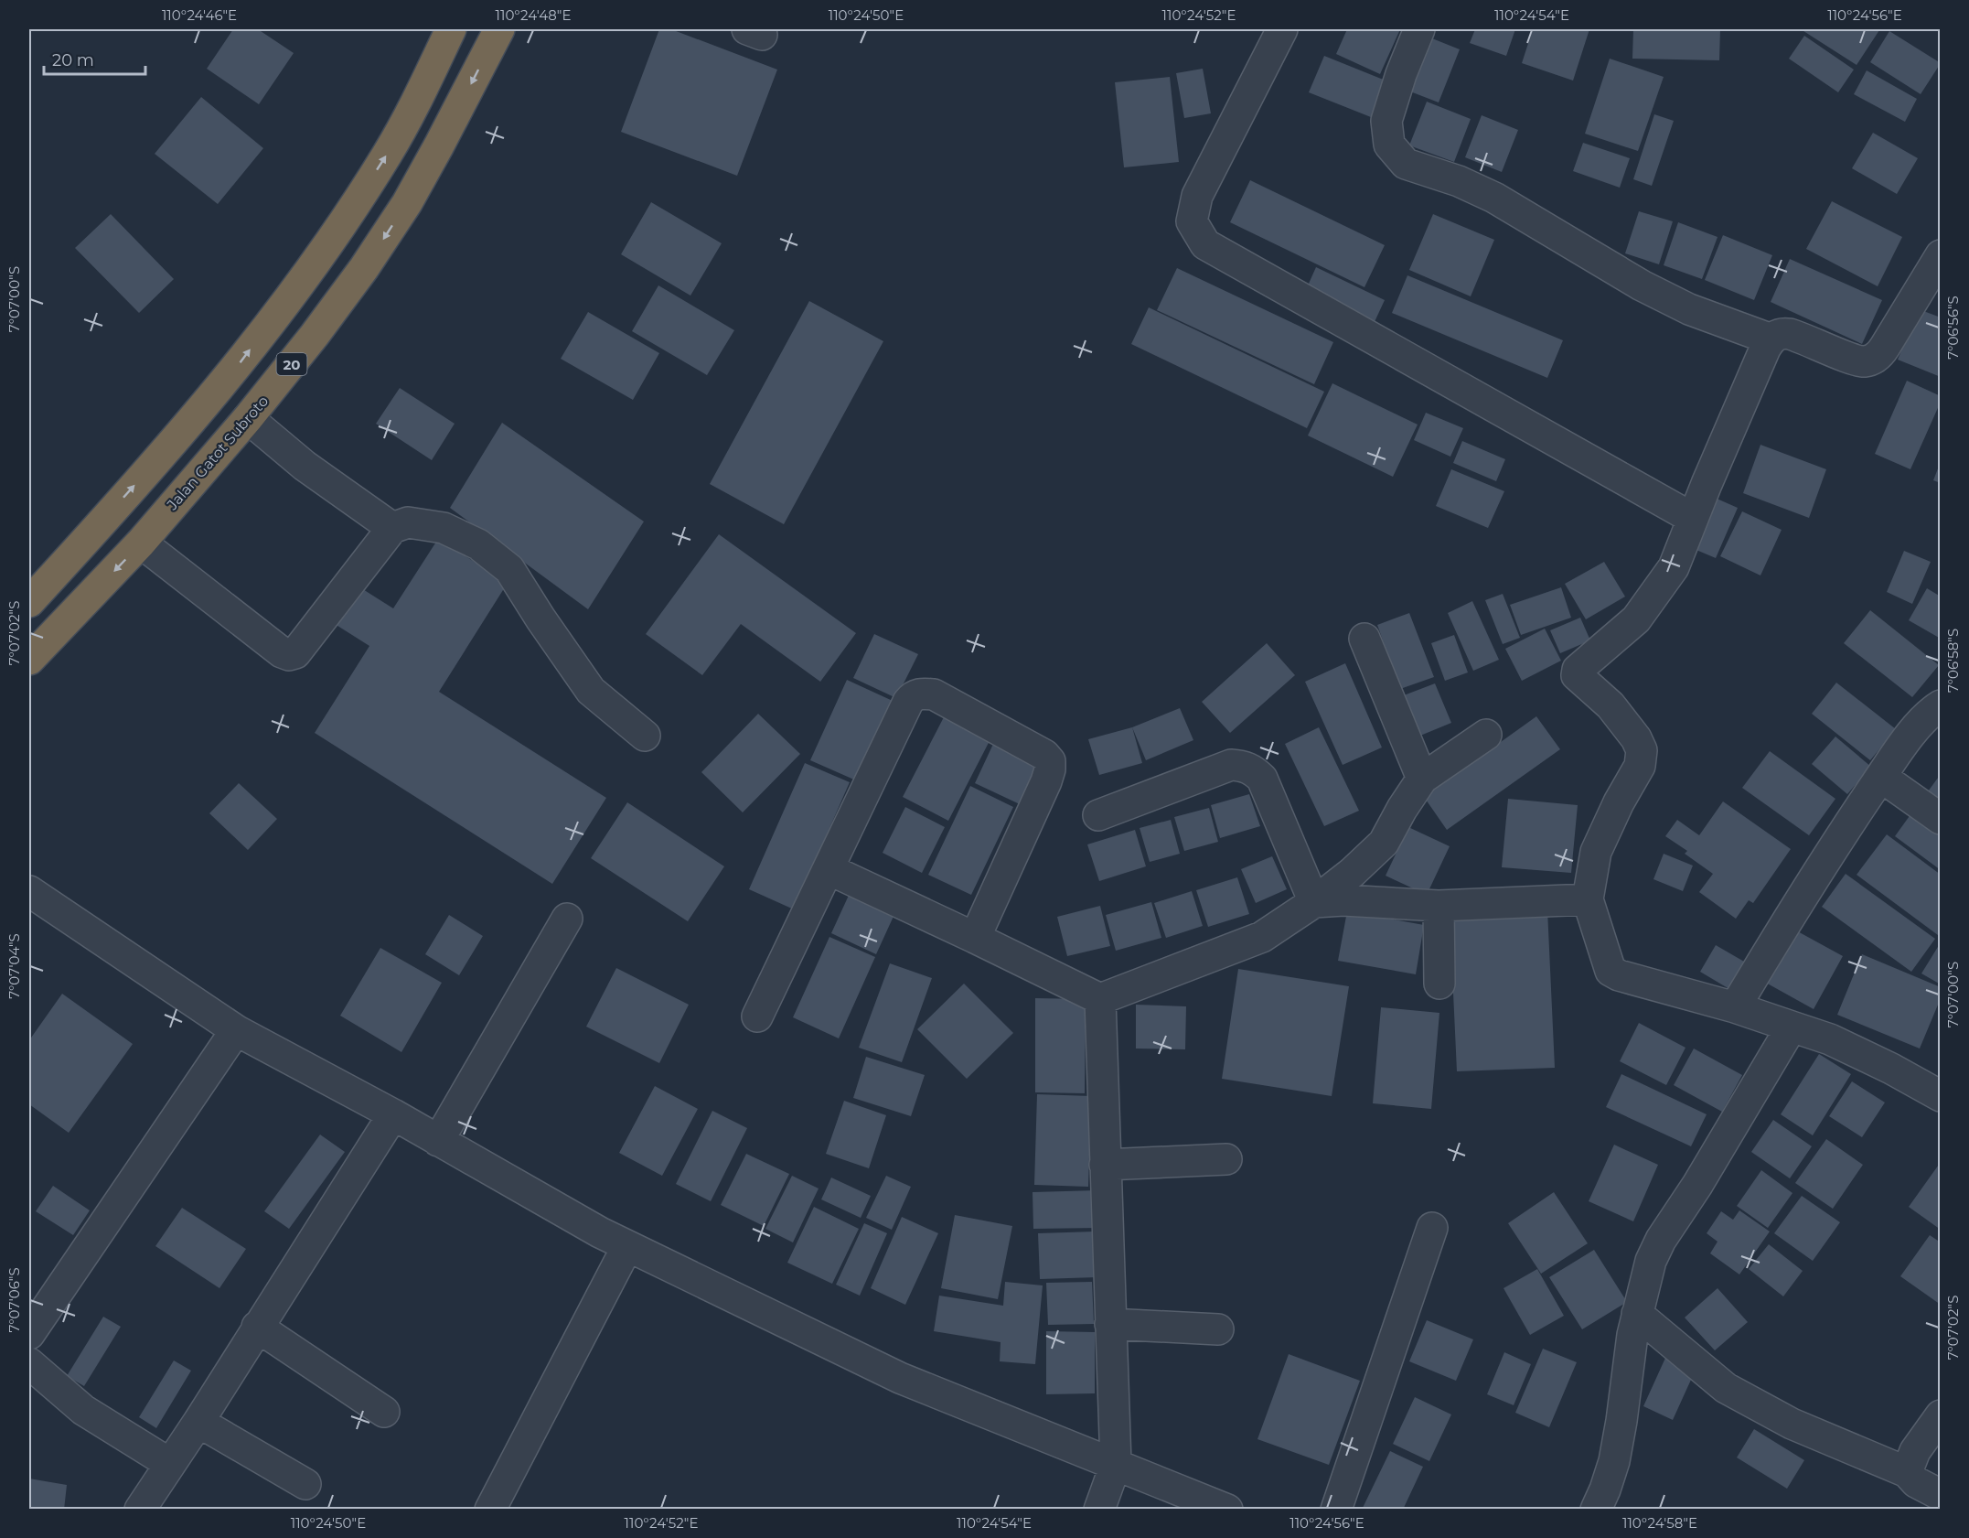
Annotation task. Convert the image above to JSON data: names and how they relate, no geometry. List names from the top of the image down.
{
  "streets": {
    "highway": ["20", "Jalan Gatot Subroto"]
  },
  "scale_bar": "20 m",
  "coordinates": [
    "110°24'46\"E",
    "110°24'48\"E",
    "110°24'50\"E",
    "110°24'52\"E",
    "110°24'54\"E",
    "110°24'56\"E",
    "7°07'00\"S",
    "7°06'56\"S",
    "7°07'02\"S",
    "7°06'58\"S",
    "7°07'04\"S",
    "7°07'06\"S",
    "110°24'58\"E"
  ]
}
